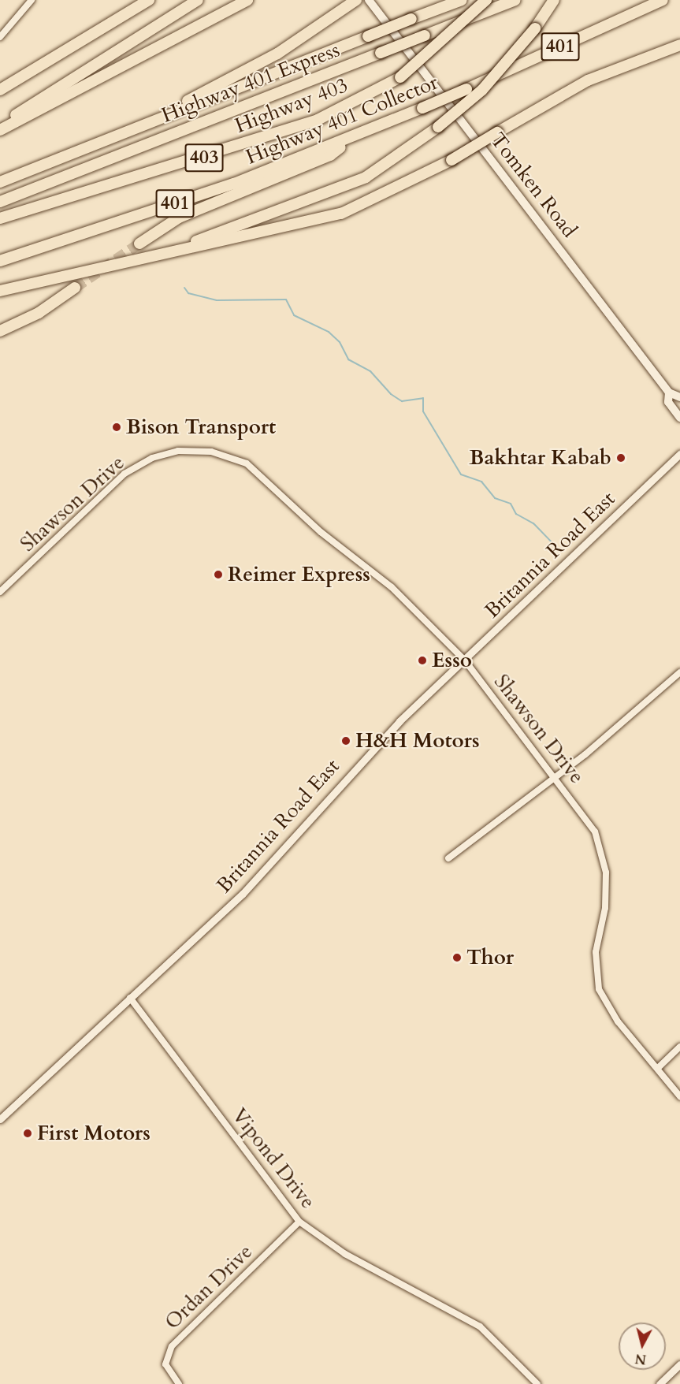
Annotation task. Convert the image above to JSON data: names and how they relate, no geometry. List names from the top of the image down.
{
  "streets": {
    "highway": [
      "401",
      "Highway 401 Express",
      "Highway 403",
      "Highway 401 Collector",
      "403"
    ],
    "main road": ["Tomken Road"],
    "street": [
      "Shawson Drive",
      "Britannia Road East",
      "Vipond Drive",
      "Ordan Drive"
    ]
  },
  "crossings": [
    ["Shawson Drive", "Britannia Road East"],
    ["Britannia Road East", "Vipond Drive"],
    ["Vipond Drive", "Ordan Drive"]
  ],
  "places": [
    "Bison Transport",
    "Bakhtar Kabab",
    "Reimer Express",
    "Esso",
    "H&H Motors",
    "Thor",
    "First Motors"
  ],
  "north": "bottom"
}
